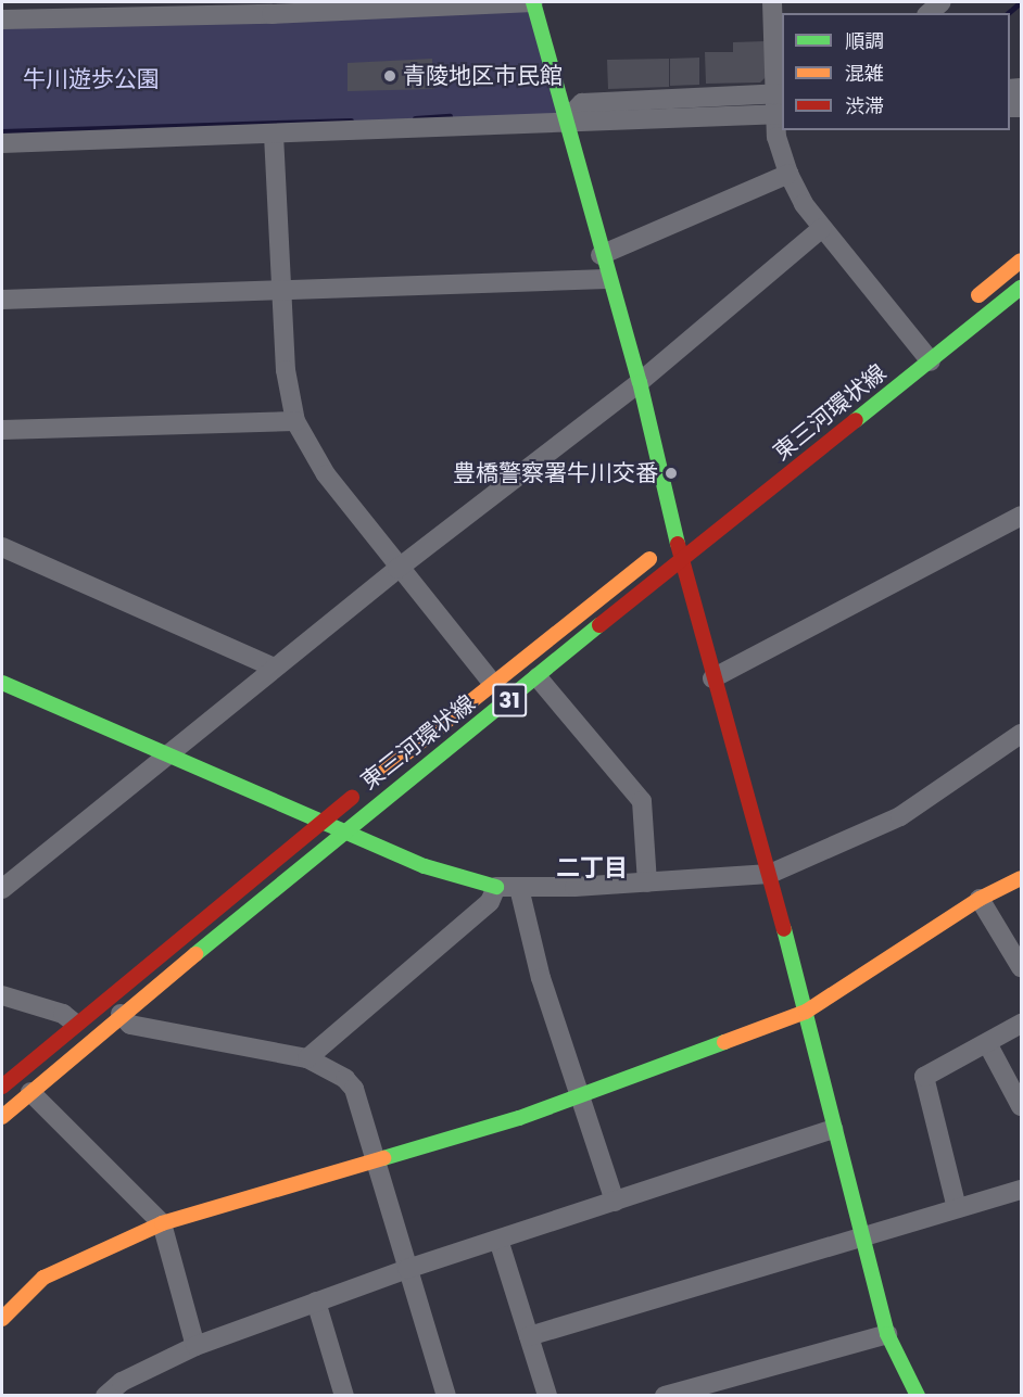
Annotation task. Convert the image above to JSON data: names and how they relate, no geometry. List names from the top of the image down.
{
  "streets": {
    "street": ["東三河環状線", "31"]
  },
  "districts": ["二丁目"],
  "parks": ["牛川遊歩公園"],
  "places": ["青陵地区市民館", "豊橋警察署牛川交番"],
  "legend": ["順調", "混雑", "渋滞"]
}
